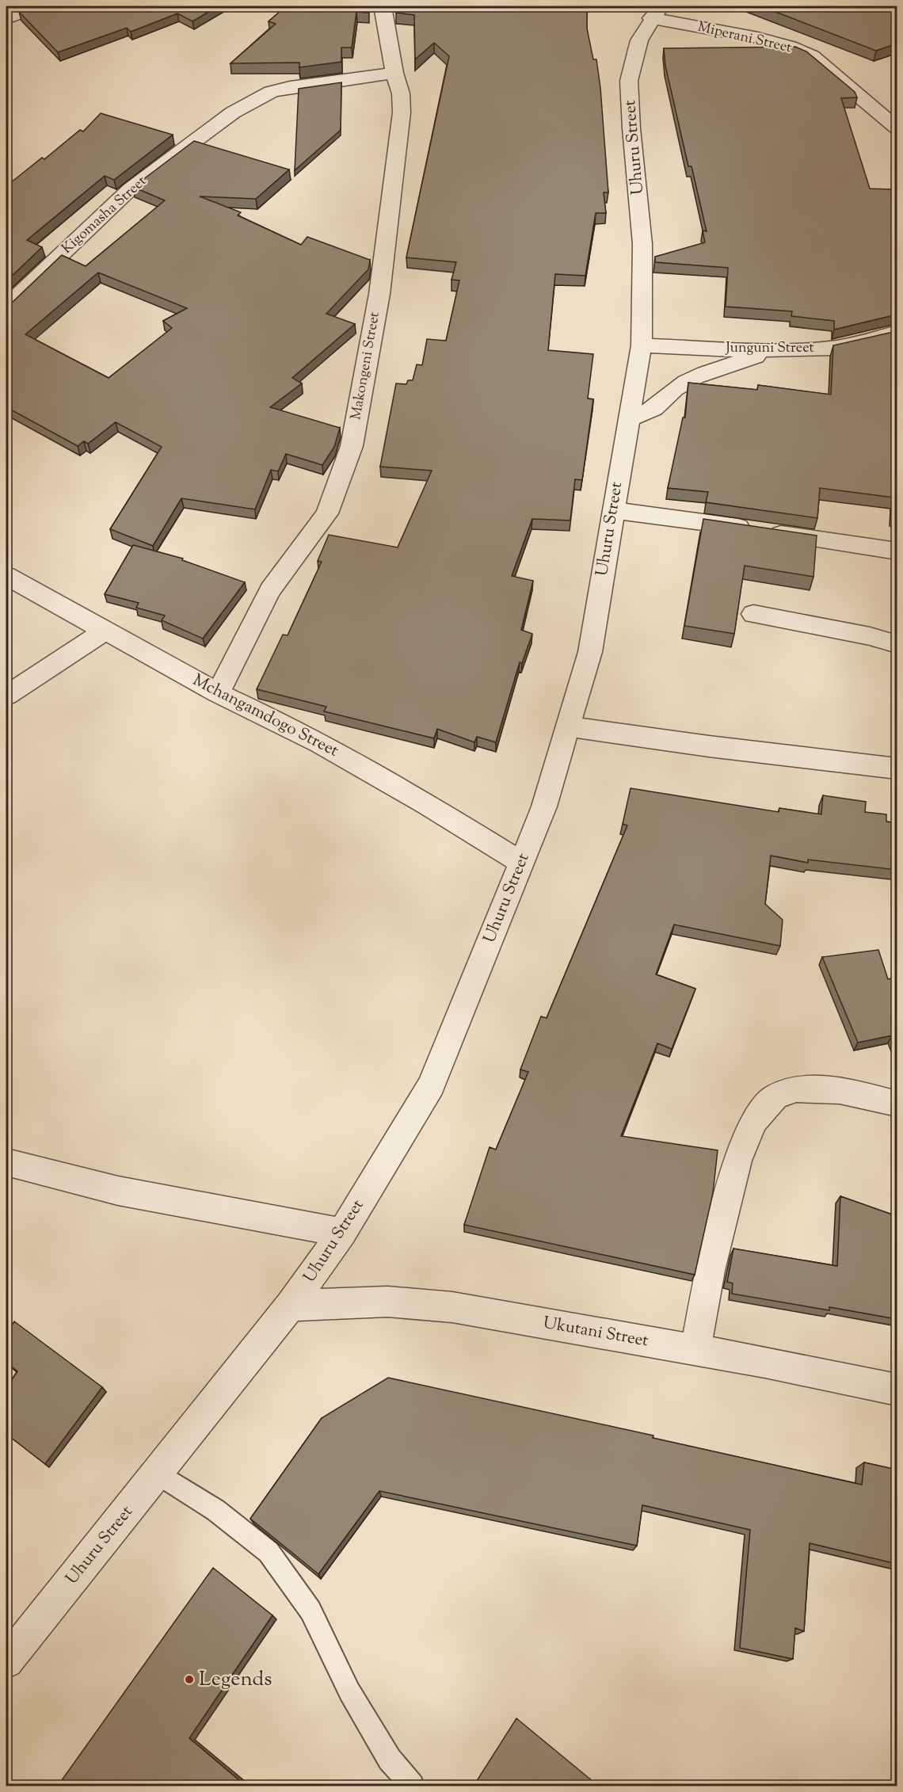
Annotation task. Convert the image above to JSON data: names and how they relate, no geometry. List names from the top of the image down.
{
  "streets": {
    "street": [
      "Miperani Street",
      "Uhuru Street",
      "Kigomasha Street",
      "Junguni Street",
      "Makongeni Street",
      "Mchangamdogo Street",
      "Ukutani Street"
    ]
  },
  "crossings": [
    ["Miperani Street", "Uhuru Street"],
    ["Uhuru Street", "Junguni Street"],
    ["Uhuru Street", "Mchangamdogo Street"],
    ["Uhuru Street", "Ukutani Street"],
    ["Kigomasha Street", "Makongeni Street"],
    ["Makongeni Street", "Mchangamdogo Street"]
  ],
  "places": ["Legends"]
}
